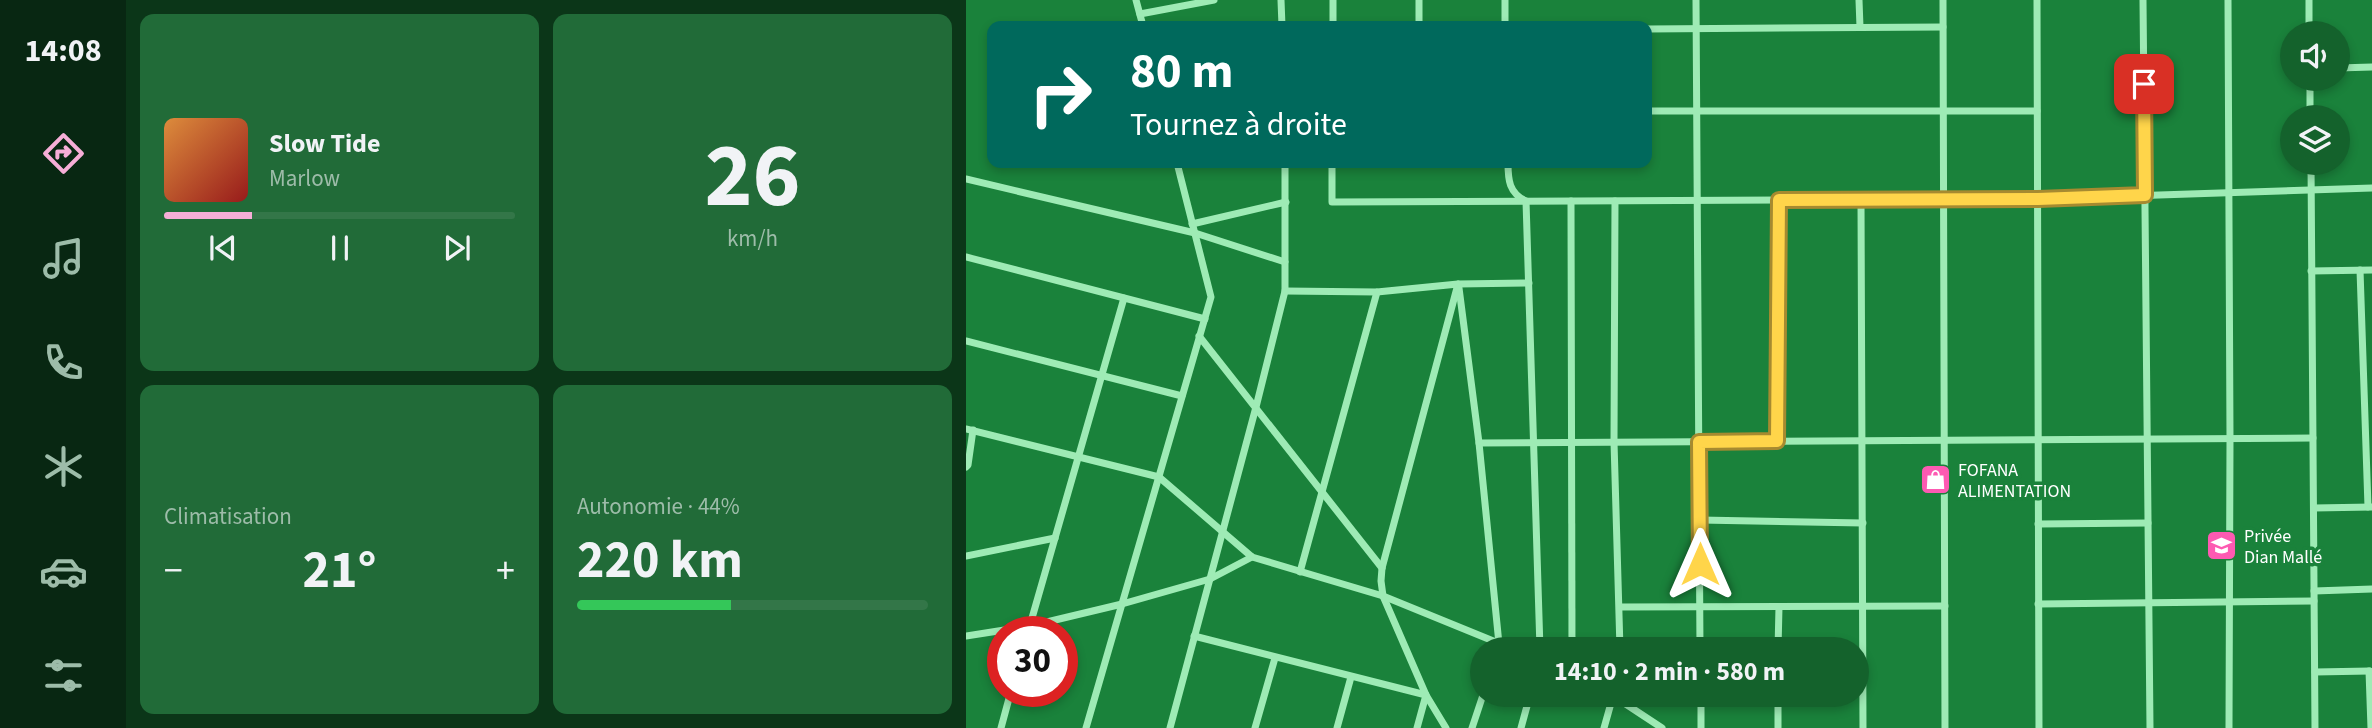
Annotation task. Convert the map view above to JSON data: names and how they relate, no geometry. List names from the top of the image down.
{
  "places": {
    "shop": ["FOFANA ALIMENTATION"],
    "school or university": ["Privée Dian Mallé"]
  },
  "page": {
    "tabs": "14:08",
    "tile": [
      ["26", "km/h"],
      "Climatisation",
      ["Autonomie · 44%", "220 km"]
    ],
    "turn": ["80 m", "Tournez à droite"],
    "song": ["Slow Tide", "Marlow"],
    "heat": ["−", "21°", "+"],
    "limit": "30",
    "trip": "14:10 · 2 min · 580 m"
  }
}
